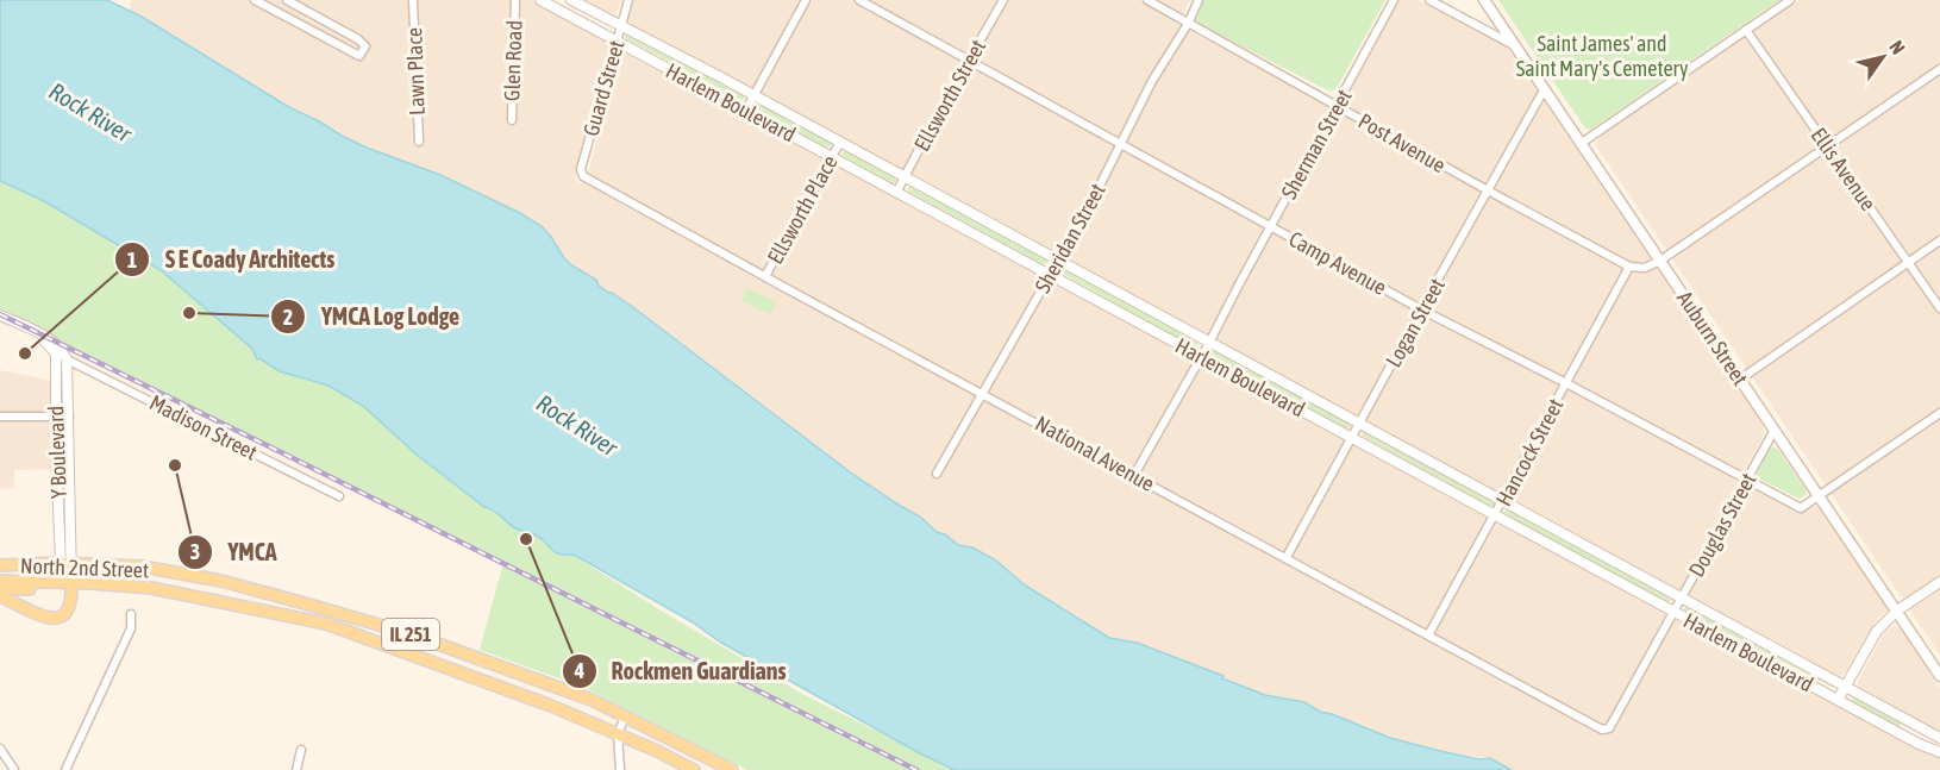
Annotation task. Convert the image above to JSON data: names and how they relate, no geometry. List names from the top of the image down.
{
  "streets": {
    "main road": ["Auburn Street", "North 2nd Street", "IL 251"],
    "street": [
      "Glen Road",
      "Lawn Place",
      "Guard Street",
      "Ellsworth Street",
      "Harlem Boulevard",
      "Post Avenue",
      "Sherman Street",
      "Ellis Avenue",
      "Ellsworth Place",
      "Sheridan Street",
      "Camp Avenue",
      "Logan Street",
      "Madison Street",
      "Y Boulevard",
      "Hancock Street",
      "National Avenue",
      "Douglas Street"
    ]
  },
  "crossings": [
    ["Guard Street", "Harlem Boulevard"],
    ["Guard Street", "National Avenue"],
    ["Ellsworth Street", "Harlem Boulevard"],
    ["Ellsworth Street", "Camp Avenue"],
    ["Harlem Boulevard", "Sherman Street"],
    ["Harlem Boulevard", "Ellsworth Place"],
    ["Harlem Boulevard", "Sheridan Street"],
    ["Harlem Boulevard", "Logan Street"],
    ["Harlem Boulevard", "Hancock Street"],
    ["Harlem Boulevard", "Douglas Street"],
    ["Post Avenue", "Sherman Street"],
    ["Post Avenue", "Sheridan Street"],
    ["Post Avenue", "Logan Street"],
    ["Post Avenue", "Hancock Street"],
    ["Sherman Street", "Camp Avenue"],
    ["Sherman Street", "National Avenue"],
    ["Ellsworth Place", "National Avenue"],
    ["Sheridan Street", "Camp Avenue"],
    ["Sheridan Street", "National Avenue"],
    ["Camp Avenue", "Logan Street"],
    ["Camp Avenue", "Auburn Street"],
    ["Camp Avenue", "Hancock Street"],
    ["Camp Avenue", "Douglas Street"],
    ["Logan Street", "Auburn Street"],
    ["Logan Street", "National Avenue"],
    ["Auburn Street", "Douglas Street"],
    ["Madison Street", "Y Boulevard"],
    ["Y Boulevard", "North 2nd Street"],
    ["Hancock Street", "National Avenue"],
    ["National Avenue", "Douglas Street"]
  ],
  "water": ["Rock River"],
  "parks": ["Saint James' and Saint Mary's Cemetery"],
  "places": [
    "YMCA Log Lodge",
    "S E Coady Architects",
    "YMCA",
    "Rockmen Guardians"
  ],
  "north": "top right"
}
